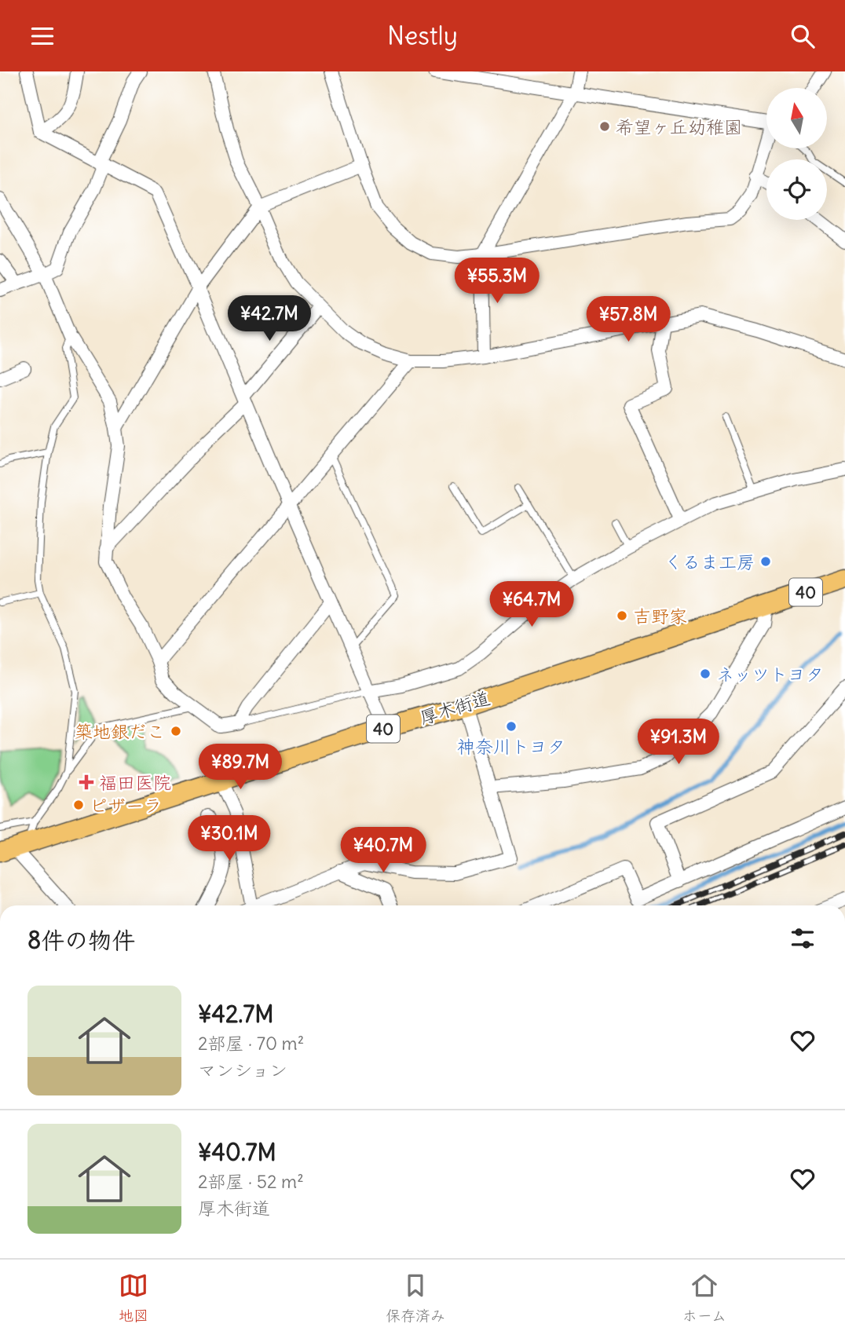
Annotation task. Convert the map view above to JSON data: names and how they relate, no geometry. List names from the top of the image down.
{
  "streets": {
    "main road": ["40", "厚木街道"]
  },
  "places": {
    "other": [
      "希望ヶ丘幼稚園",
      "くるま工房",
      "吉野家",
      "ネッツトヨタ",
      "神奈川トヨタ",
      "築地銀だこ",
      "ピザーラ"
    ],
    "health": ["福田医院"]
  },
  "north": "top",
  "page": {
    "header": "Nestly",
    "price": [
      "¥55.3M",
      "¥42.7M",
      "¥57.8M",
      "¥64.7M",
      "¥91.3M",
      "¥89.7M",
      "¥30.1M",
      "¥40.7M"
    ],
    "heading": "8件の物件",
    "list": [
      {
        "name": "¥42.7M",
        "note": "2部屋 · 70 m² · マンション"
      },
      {
        "name": "¥40.7M",
        "note": "2部屋 · 52 m² · 厚木街道"
      }
    ],
    "tabs": ["地図", "保存済み", "ホーム"]
  }
}
